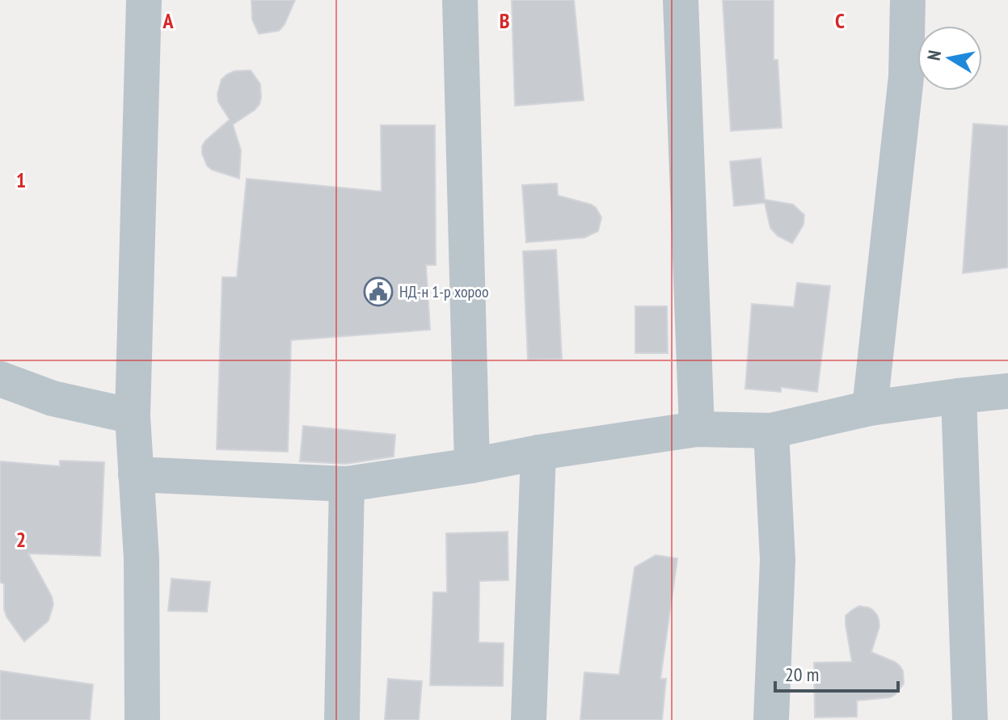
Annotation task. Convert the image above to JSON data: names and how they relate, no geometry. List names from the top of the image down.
{
  "places": {
    "public building": ["НД-н 1-р хороо"]
  },
  "scale_bar": "20 m",
  "north": "left",
  "grid": {
    "columns": ["A", "B", "C"],
    "rows": ["1", "2"]
  }
}
